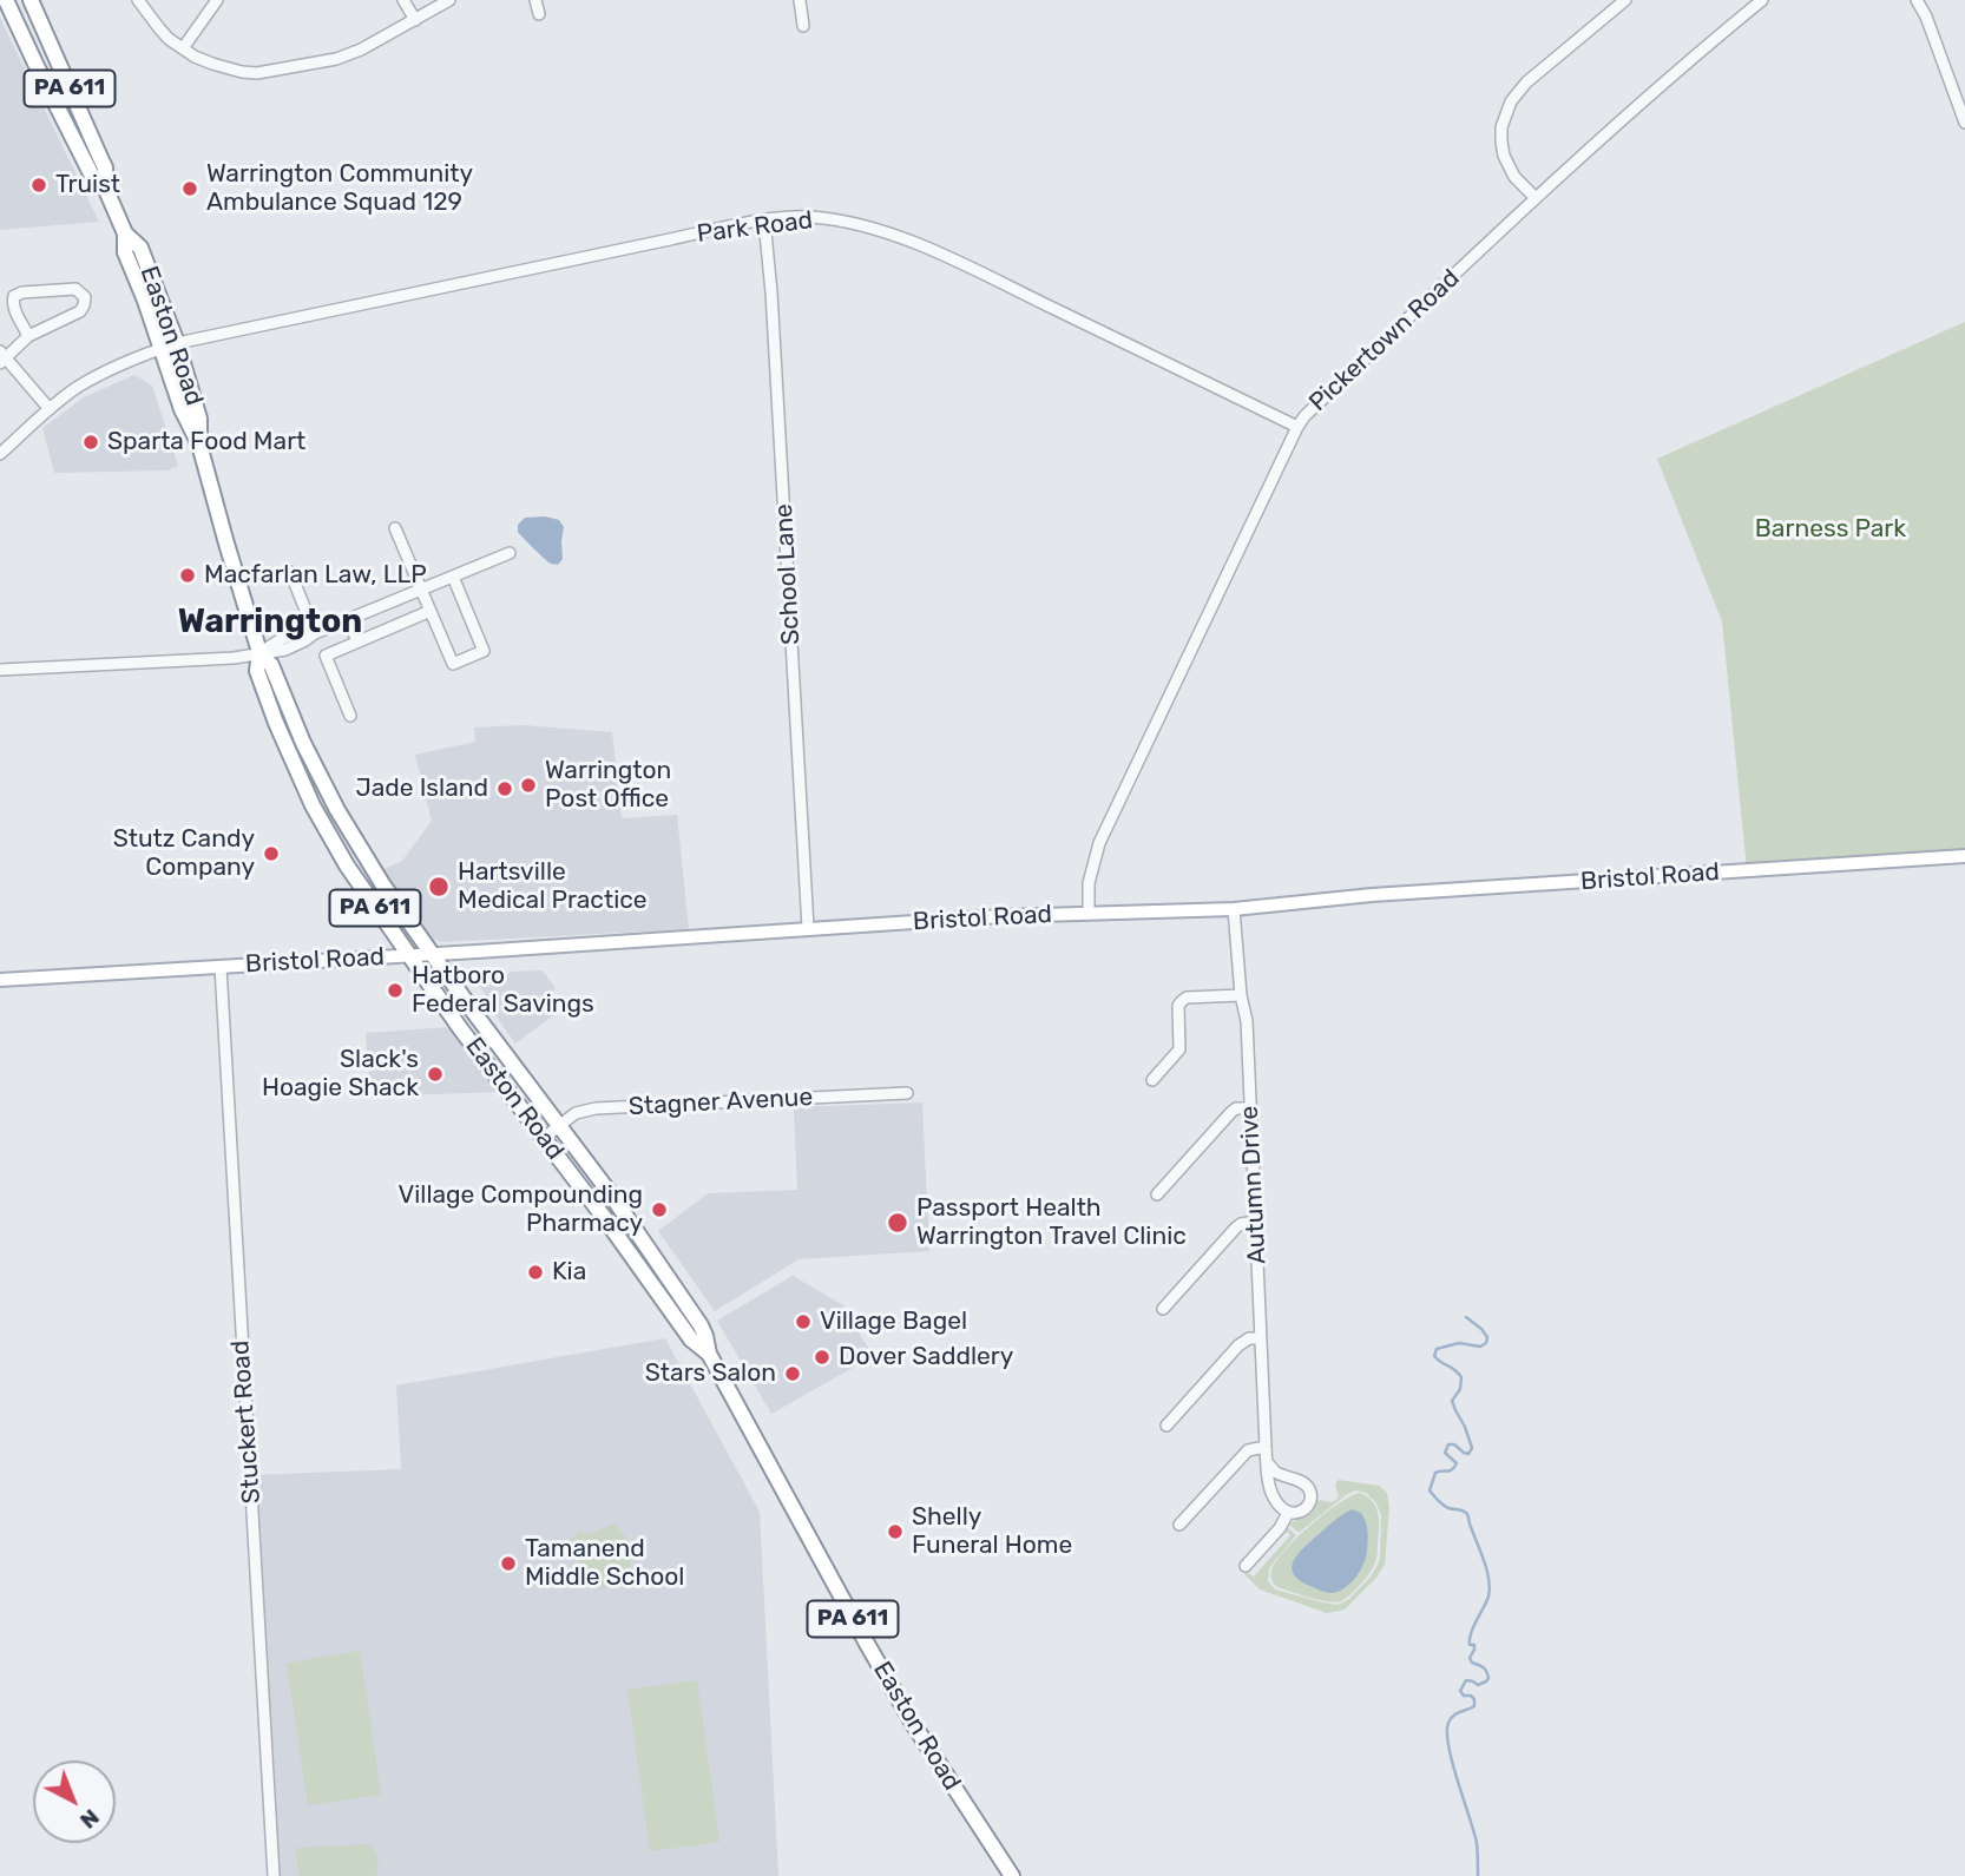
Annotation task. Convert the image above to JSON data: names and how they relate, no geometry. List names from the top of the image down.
{
  "streets": {
    "highway": ["PA 611", "Easton Road"],
    "main road": ["Bristol Road"],
    "street": [
      "Park Road",
      "Pickertown Road",
      "School Lane",
      "Stagner Avenue",
      "Autumn Drive",
      "Stuckert Road"
    ]
  },
  "crossings": [
    ["Park Road", "Easton Road"],
    ["Park Road", "Pickertown Road"],
    ["Park Road", "School Lane"],
    ["Easton Road", "Bristol Road"],
    ["Easton Road", "Stagner Avenue"],
    ["Pickertown Road", "Bristol Road"],
    ["School Lane", "Bristol Road"],
    ["Bristol Road", "Autumn Drive"],
    ["Bristol Road", "Stuckert Road"]
  ],
  "districts": ["Warrington"],
  "parks": ["Barness Park"],
  "places": [
    "Truist",
    "Warrington Community Ambulance Squad 129",
    "Sparta Food Mart",
    "Macfarlan Law, LLP",
    "Warrington Post Office",
    "Jade Island",
    "Stutz Candy Company",
    "Hartsville Medical Practice",
    "Hatboro Federal Savings",
    "Slack's Hoagie Shack",
    "Village Compounding Pharmacy",
    "Passport Health Warrington Travel Clinic",
    "Kia",
    "Village Bagel",
    "Dover Saddlery",
    "Stars Salon",
    "Shelly Funeral Home",
    "Tamanend Middle School"
  ],
  "north": "bottom right"
}
